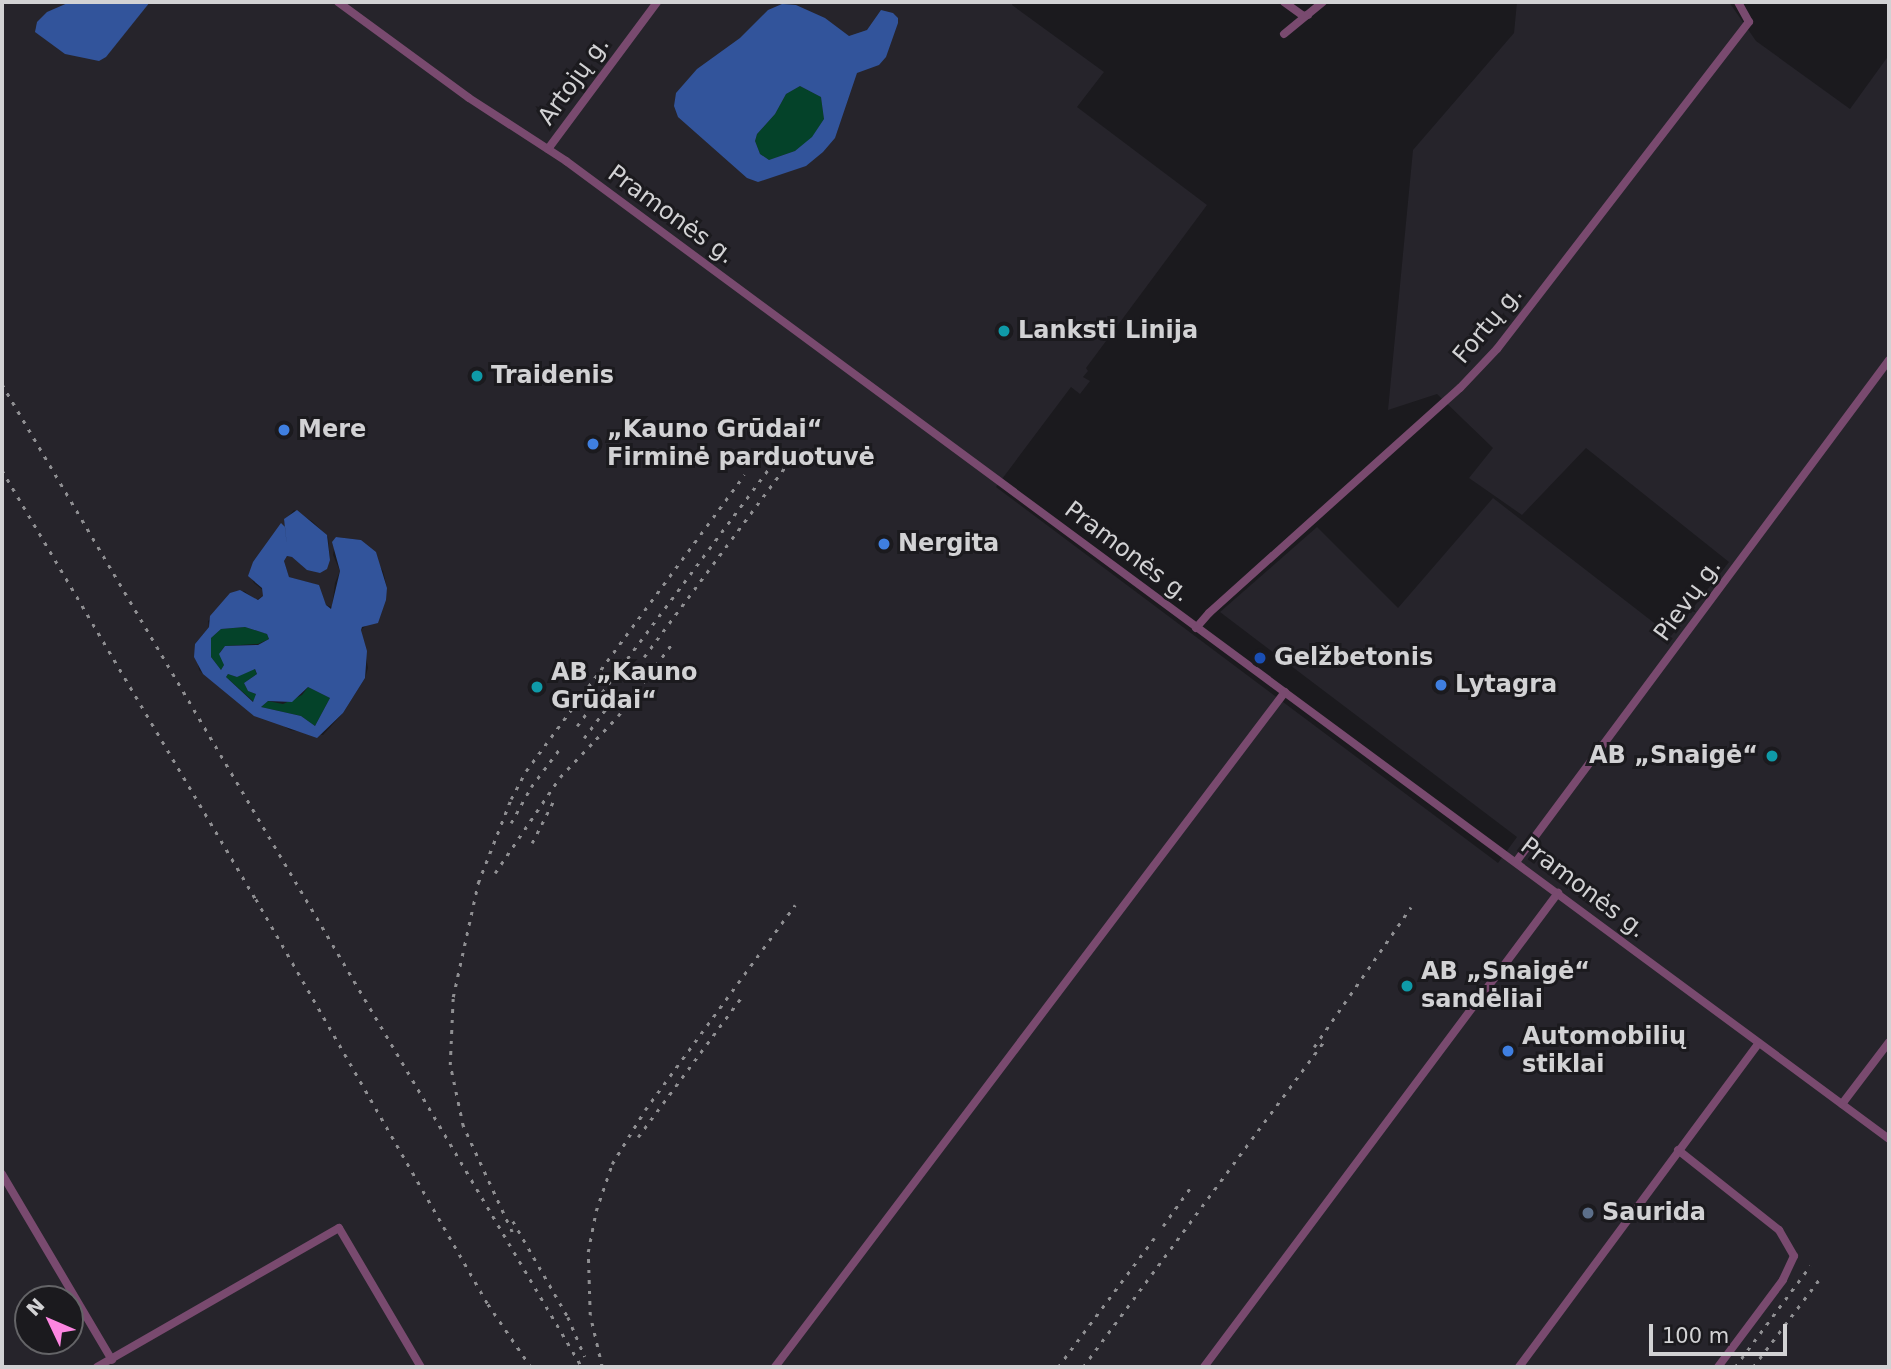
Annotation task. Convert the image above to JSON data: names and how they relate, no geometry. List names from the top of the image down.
{
  "streets": {
    "street": [
      "Artojų g.",
      "Pramonės g.",
      "Fortų g.",
      "Pievų g."
    ]
  },
  "crossings": [
    ["Artojų g.", "Pramonės g."],
    ["Pramonės g.", "Fortų g."],
    ["Pramonės g.", "Pievų g."]
  ],
  "places": [
    "Lanksti Linija",
    "Traidenis",
    "Mere",
    "„Kauno Grūdai“ Firminė parduotuvė",
    "Nergita",
    "Gelžbetonis",
    "Lytagra",
    "AB „Kauno Grūdai“",
    "AB „Snaigė“",
    "AB „Snaigė“ sandėliai",
    "Automobilių stiklai",
    "Saurida"
  ],
  "scale_bar": "100 m",
  "north": "top left"
}
